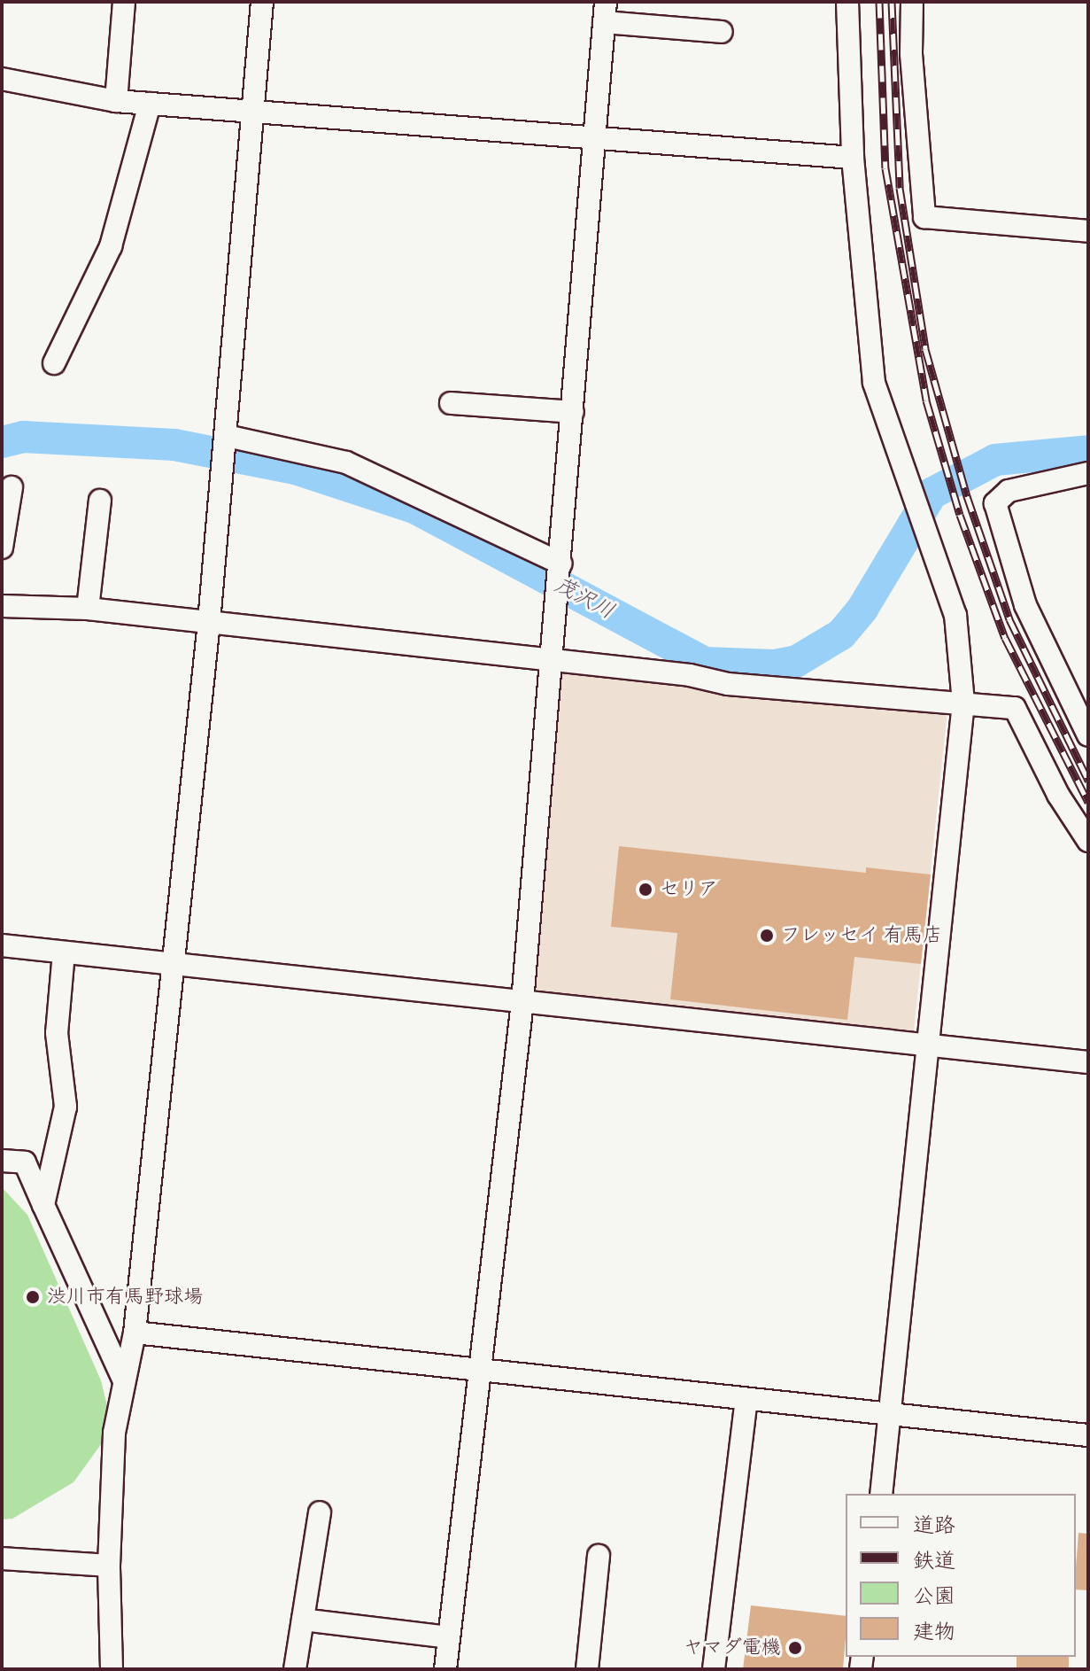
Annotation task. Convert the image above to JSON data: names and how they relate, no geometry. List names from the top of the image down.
{
  "water": ["茂沢川"],
  "places": [
    "セリア",
    "フレッセイ 有馬店",
    "渋川市有馬野球場",
    "ヤマダ電機"
  ],
  "legend": [
    "道路",
    "鉄道",
    "公園",
    "建物"
  ]
}
